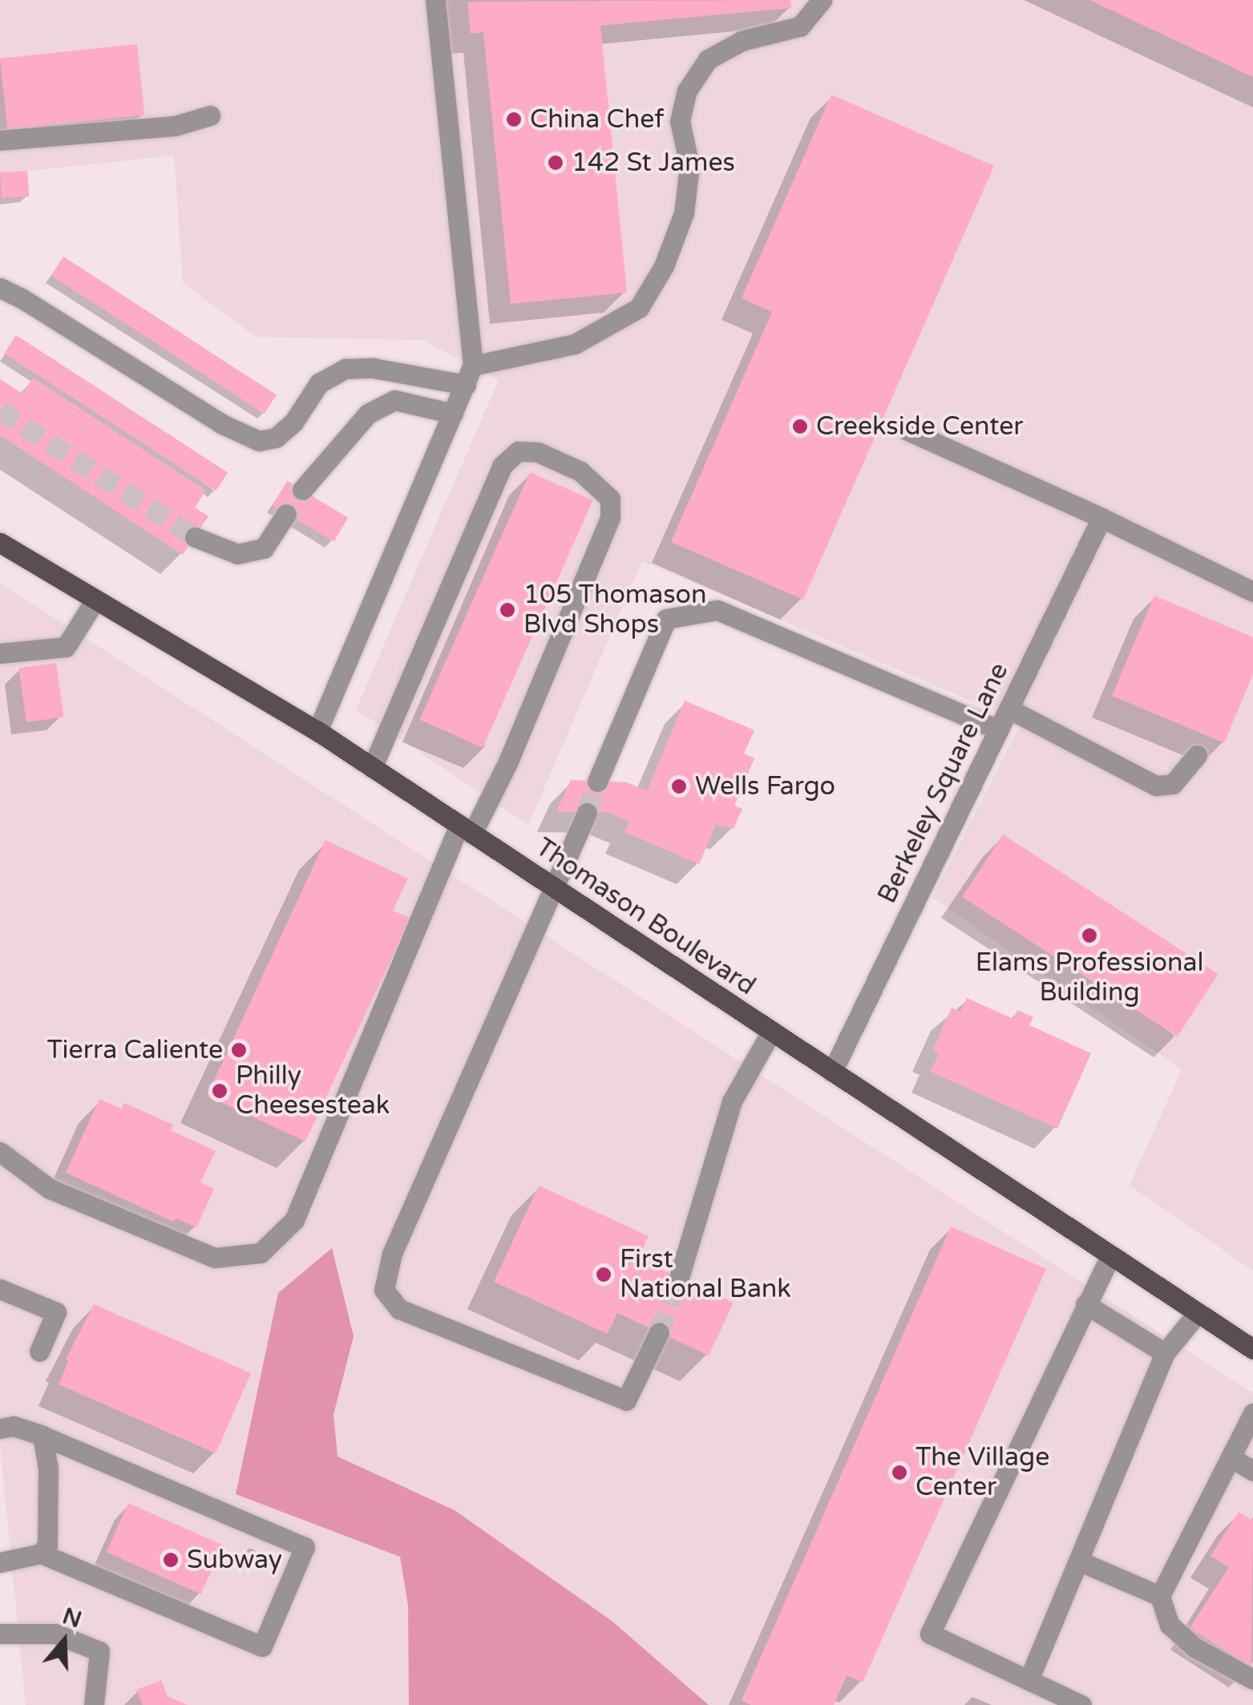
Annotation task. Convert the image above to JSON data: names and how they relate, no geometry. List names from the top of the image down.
{
  "streets": {
    "main road": ["Thomason Boulevard"],
    "street": ["Berkeley Square Lane"]
  },
  "crossings": [
    ["Berkeley Square Lane", "Thomason Boulevard"]
  ],
  "places": [
    "China Chef",
    "142 St James",
    "Creekside Center",
    "105 Thomason Blvd Shops",
    "Wells Fargo",
    "Elams Professional Building",
    "Tierra Caliente",
    "Philly Cheesesteak",
    "First National Bank",
    "The Village Center",
    "Subway"
  ],
  "north": "top"
}
